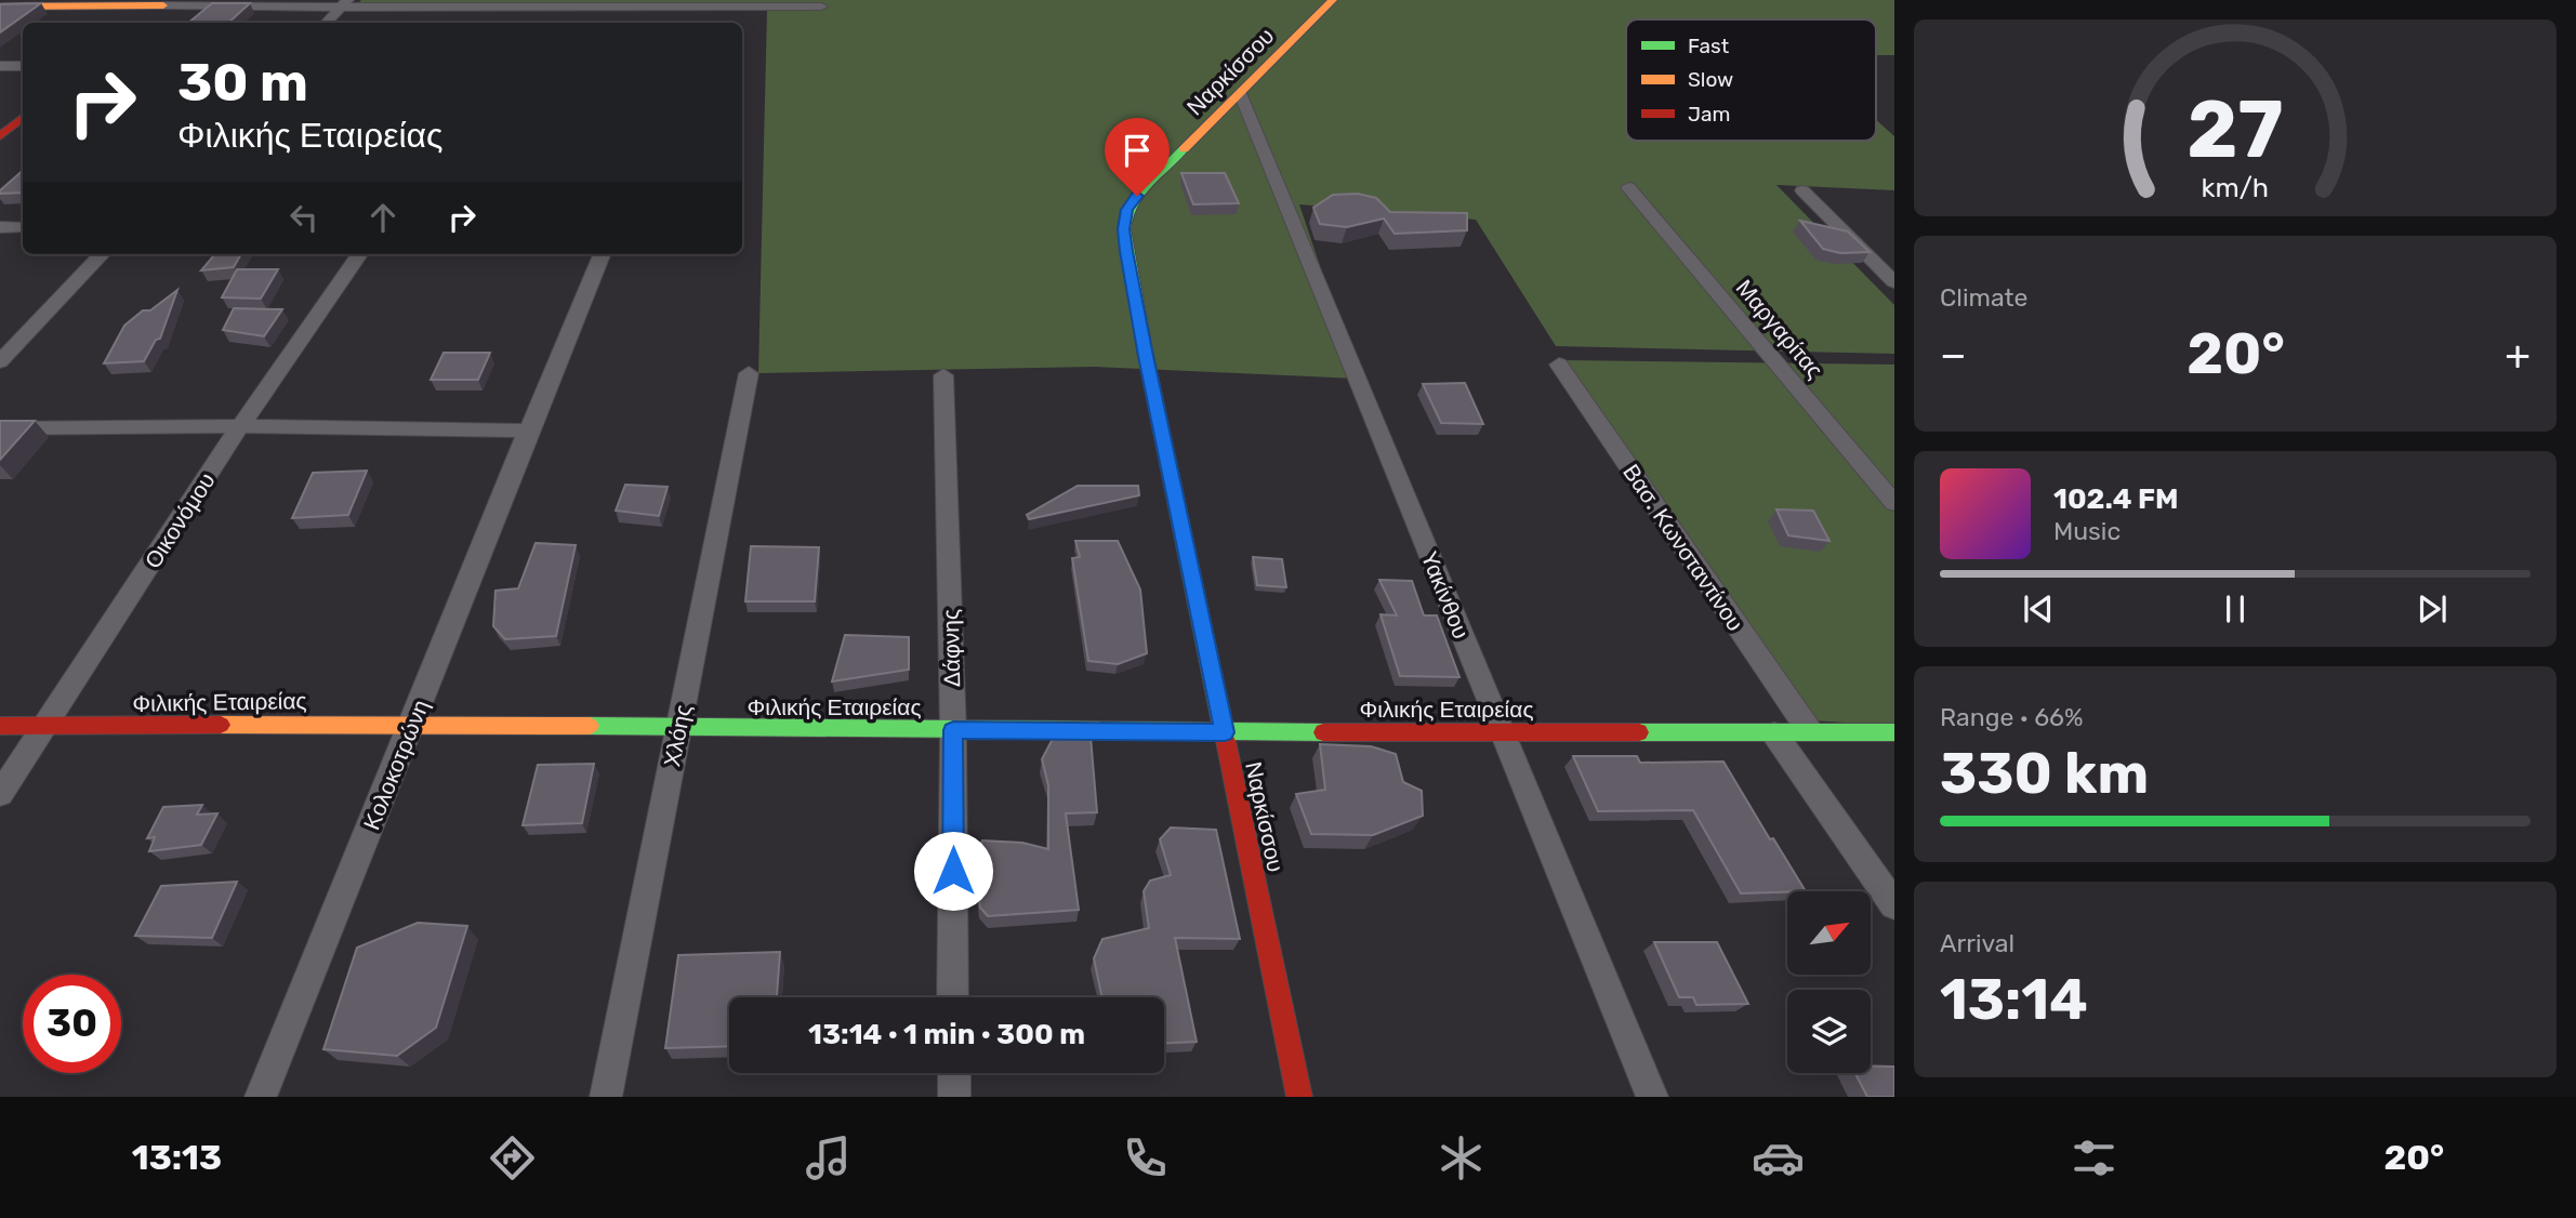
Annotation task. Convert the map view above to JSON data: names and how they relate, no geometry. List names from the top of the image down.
{
  "streets": {
    "street": [
      "Ναρκίσσου",
      "Μαργαρίτας",
      "Οικονόμου",
      "Βασ. Κωνσταντίνου",
      "Υακίνθου",
      "Δάφνης",
      "Φιλικής Εταιρείας",
      "Χλόης",
      "Κολοκοτρώνη"
    ]
  },
  "crossings": [
    ["Ναρκίσσου", "Υακίνθου"],
    ["Ναρκίσσου", "Φιλικής Εταιρείας"],
    ["Οικονόμου", "Φιλικής Εταιρείας"],
    ["Βασ. Κωνσταντίνου", "Φιλικής Εταιρείας"],
    ["Υακίνθου", "Φιλικής Εταιρείας"],
    ["Δάφνης", "Φιλικής Εταιρείας"],
    ["Φιλικής Εταιρείας", "Χλόης"],
    ["Φιλικής Εταιρείας", "Κολοκοτρώνη"]
  ],
  "legend": ["Fast", "Slow", "Jam"],
  "north": "top right",
  "page": {
    "turn": ["30 m", "Φιλικής Εταιρείας"],
    "tile": [
      "Climate",
      ["Range · 66%", "330 km"],
      ["Arrival", "13:14"]
    ],
    "heat": ["−", "20°", "+"],
    "song": ["102.4 FM", "Music"],
    "limit": "30",
    "trip": "13:14 · 1 min · 300 m",
    "tabs": ["13:13", "20°"],
    "gauge": ["27", "km/h"]
  }
}
